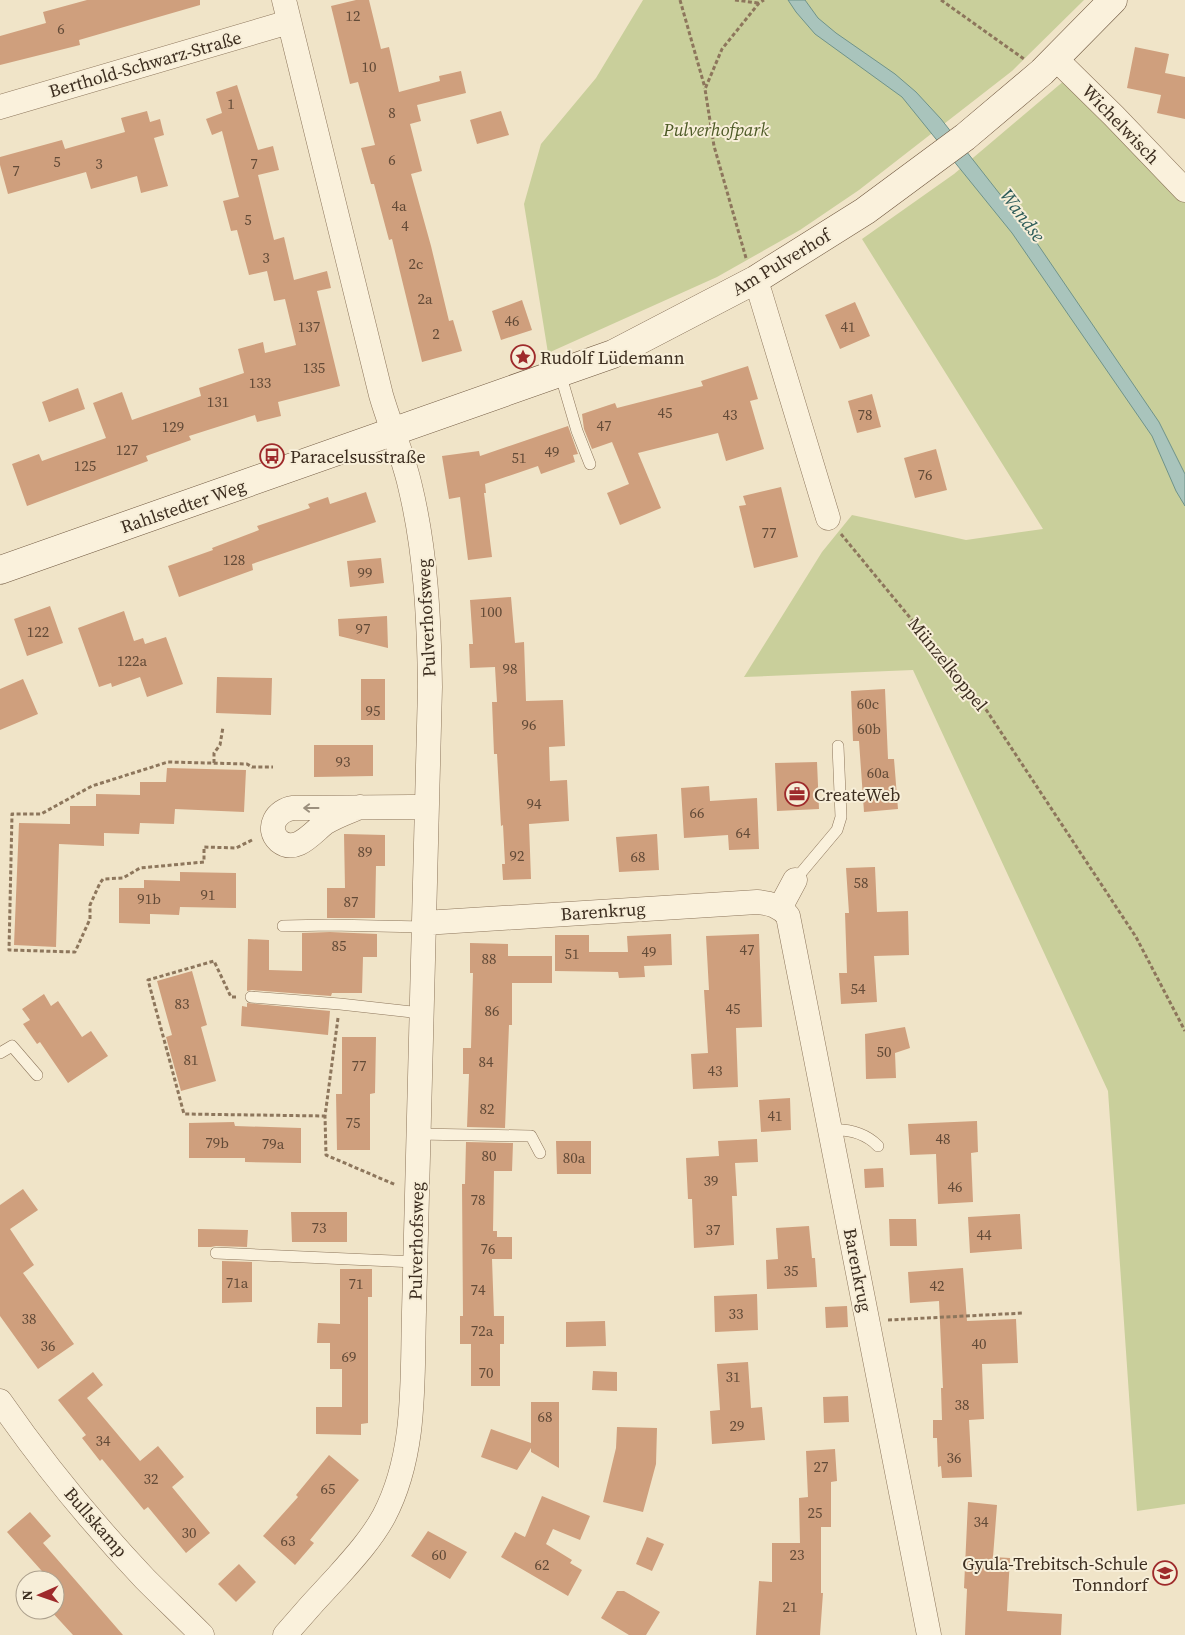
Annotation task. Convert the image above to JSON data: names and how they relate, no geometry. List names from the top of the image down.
{
  "streets": {
    "street": [
      "Berthold-Schwarz-Straße",
      "Wichelwisch",
      "Am Pulverhof",
      "Rahlstedter Weg",
      "Pulverhofsweg",
      "Barenkrug",
      "Bullskamp"
    ],
    "path": ["Münzelkoppel"]
  },
  "crossings": [
    ["Wichelwisch", "Am Pulverhof"],
    ["Am Pulverhof", "Rahlstedter Weg"],
    ["Am Pulverhof", "Pulverhofsweg"],
    ["Rahlstedter Weg", "Pulverhofsweg"],
    ["Pulverhofsweg", "Barenkrug"]
  ],
  "water": ["Wandse"],
  "parks": ["Pulverhofpark"],
  "places": {
    "place": ["Rudolf Lüdemann"],
    "bus stop": ["Paracelsusstraße"],
    "office": ["CreateWeb"],
    "school or university": ["Gyula-Trebitsch-Schule Tonndorf"]
  },
  "house_numbers": [
    "12",
    "6",
    "10",
    "1",
    "8",
    "6",
    "5",
    "3",
    "7",
    "7",
    "4a",
    "5",
    "4",
    "3",
    "2c",
    "2a",
    "46",
    "137",
    "41",
    "2",
    "135",
    "133",
    "131",
    "45",
    "43",
    "78",
    "47",
    "129",
    "127",
    "49",
    "51",
    "125",
    "76",
    "77",
    "128",
    "99",
    "100",
    "97",
    "122",
    "122a",
    "98",
    "60c",
    "95",
    "96",
    "60b",
    "93",
    "60a",
    "94",
    "66",
    "64",
    "89",
    "92",
    "68",
    "58",
    "91",
    "91b",
    "87",
    "85",
    "47",
    "49",
    "51",
    "88",
    "54",
    "83",
    "45",
    "86",
    "50",
    "81",
    "84",
    "77",
    "43",
    "82",
    "41",
    "75",
    "48",
    "79b",
    "79a",
    "80",
    "80a",
    "39",
    "46",
    "78",
    "73",
    "37",
    "44",
    "76",
    "35",
    "71a",
    "71",
    "42",
    "74",
    "33",
    "38",
    "72a",
    "40",
    "36",
    "69",
    "70",
    "31",
    "38",
    "68",
    "29",
    "34",
    "36",
    "27",
    "32",
    "65",
    "25",
    "34",
    "30",
    "63",
    "60",
    "23",
    "62",
    "21"
  ],
  "north": "left"
}
